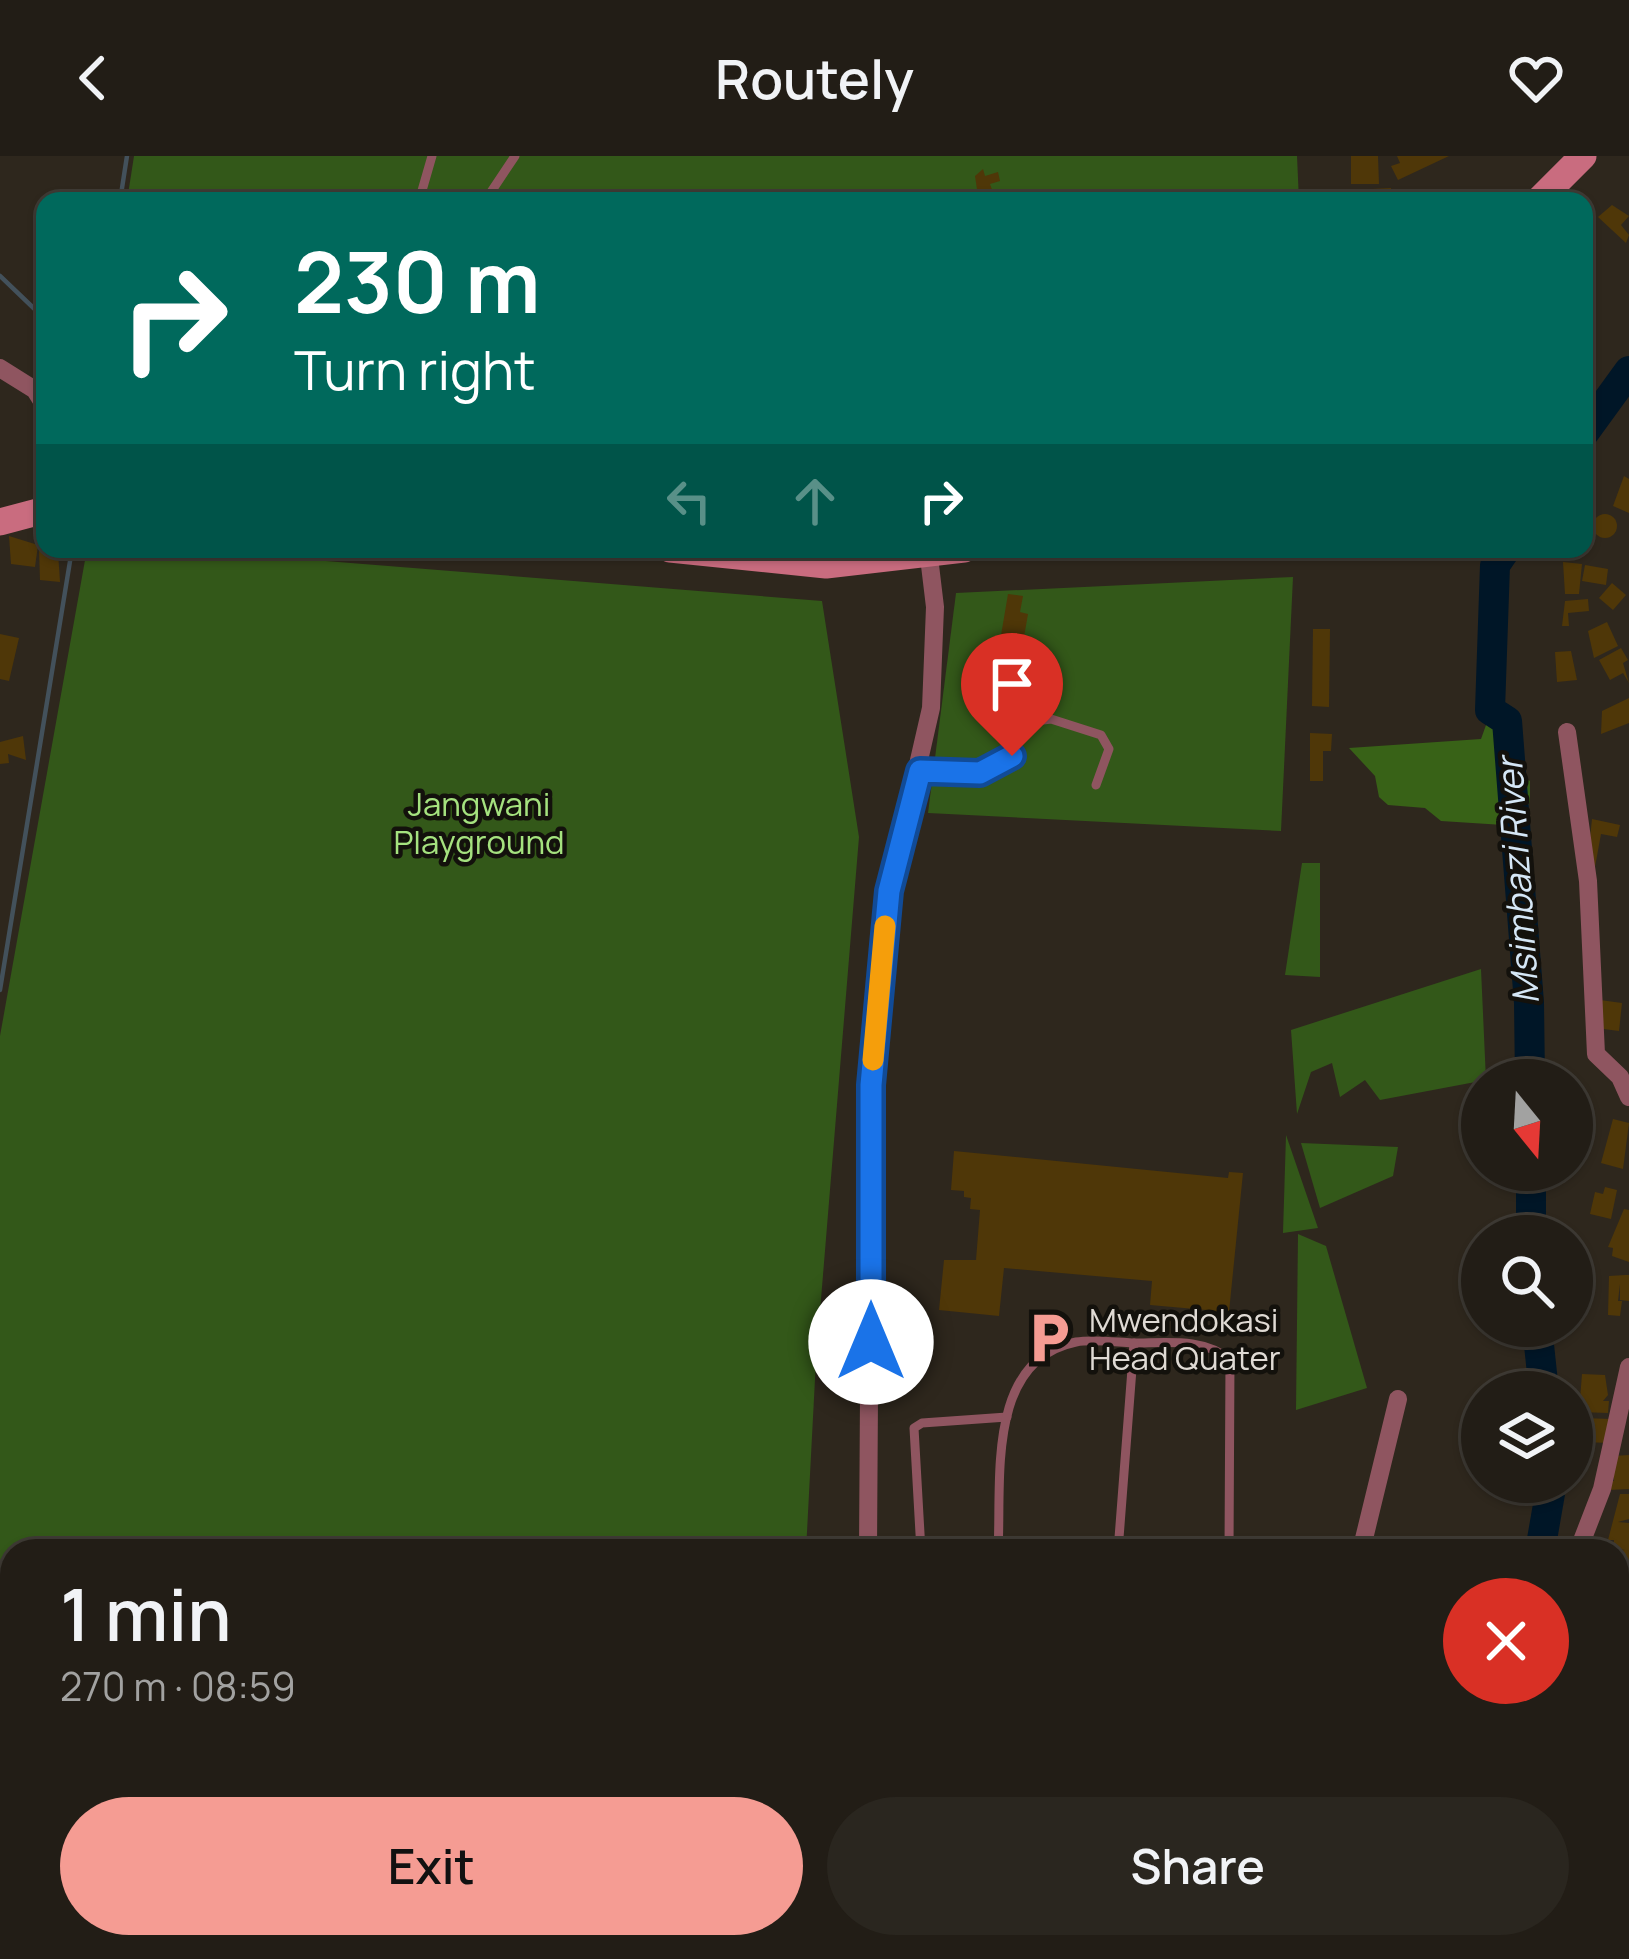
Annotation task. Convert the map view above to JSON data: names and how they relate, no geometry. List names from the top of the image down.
{
  "water": ["Msimbazi River"],
  "parks": ["Jangwani Playground"],
  "places": {
    "parking": ["Mwendokasi Head Quater"]
  },
  "north": "bottom",
  "page": {
    "header": "Routely",
    "turn": ["230 m", "Turn right"],
    "heading": ["1 min", "270 m · 08:59"],
    "buttons": ["Exit", "Share"]
  }
}
